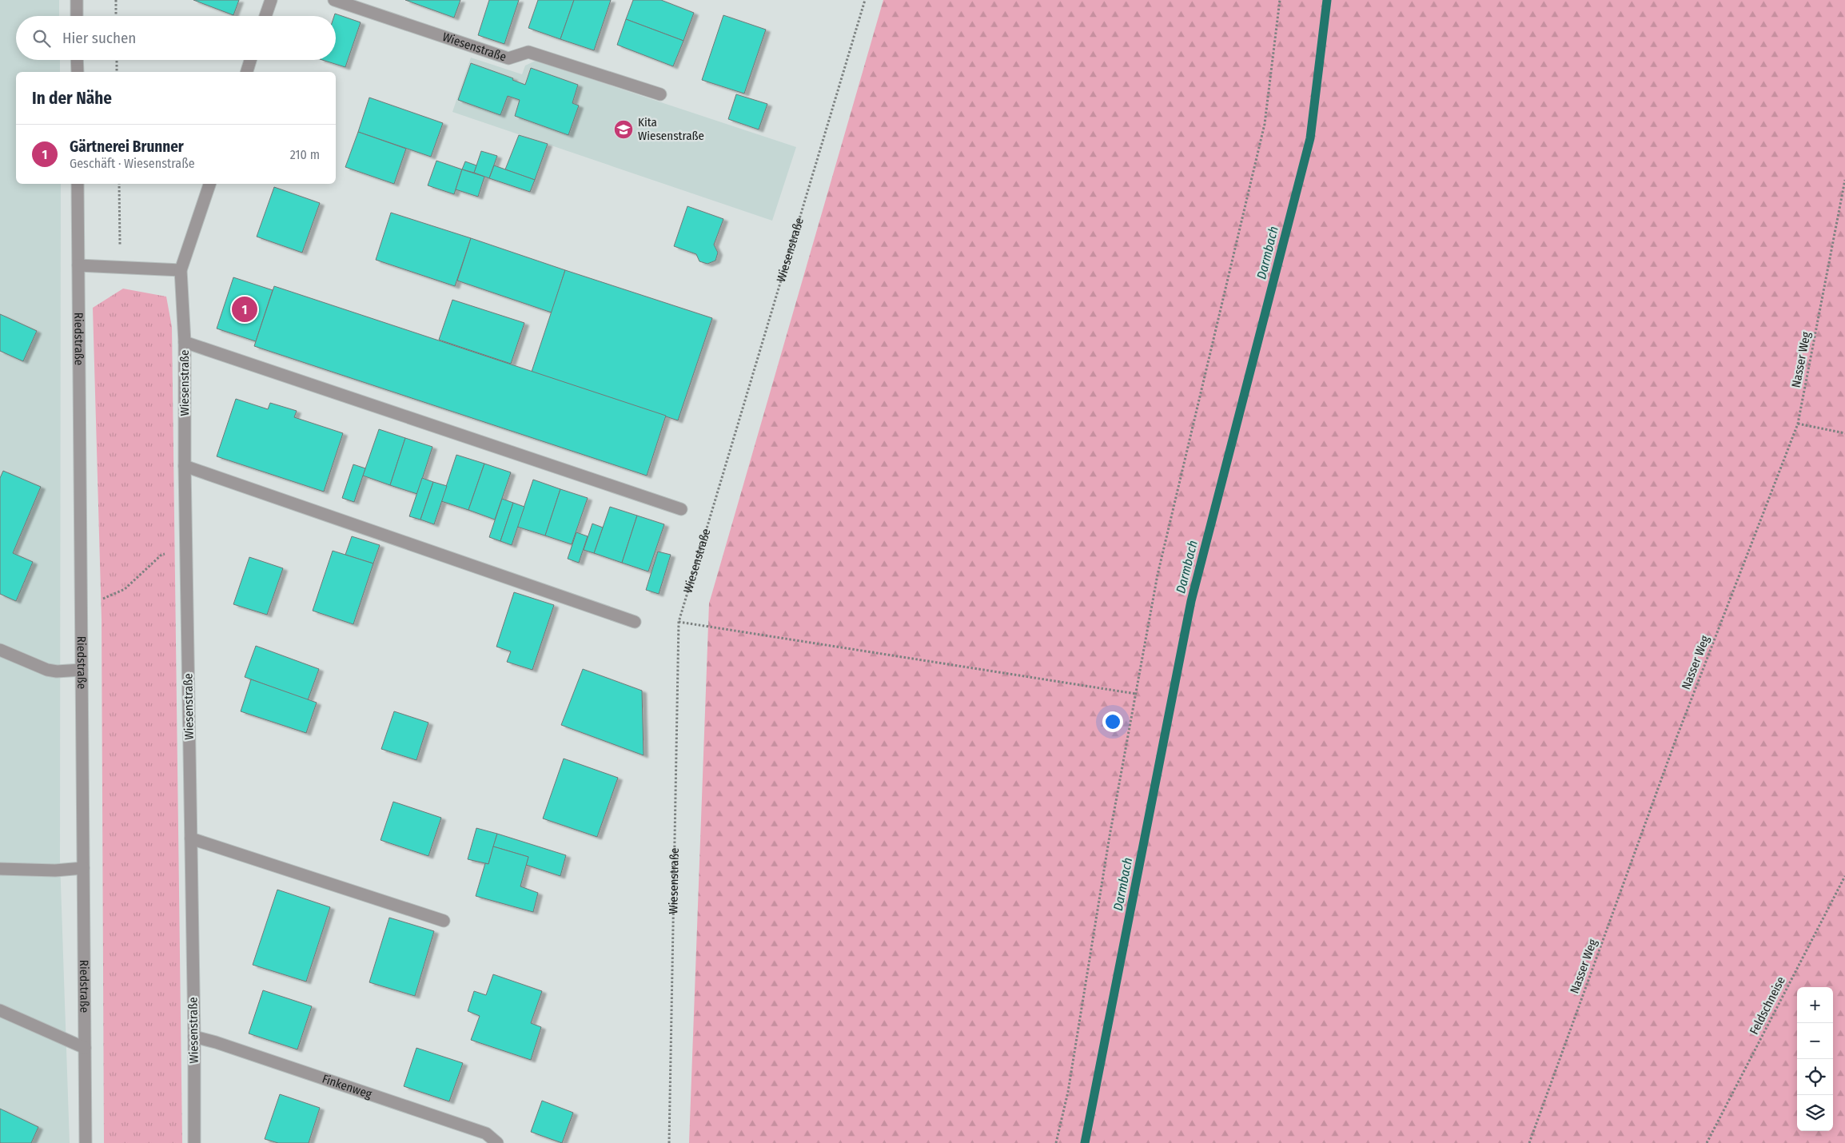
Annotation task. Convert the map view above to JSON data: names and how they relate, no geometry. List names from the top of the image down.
{
  "streets": {
    "street": ["Wiesenstraße", "Riedstraße", "Finkenweg"],
    "path": ["Nasser Weg", "Feldschneise"]
  },
  "crossings": [
    ["Wiesenstraße", "Finkenweg"]
  ],
  "water": ["Darmbach"],
  "places": {
    "school or university": ["Kita Wiesenstraße"]
  },
  "page": {
    "search": "Hier suchen",
    "heading": "In der Nähe",
    "list": [
      {
        "mark": "1",
        "name": "Gärtnerei Brunner",
        "note": "Geschäft · Wiesenstraße",
        "value": "210 m"
      }
    ],
    "pins": "1",
    "map_buttons": ["+", "−"]
  }
}
